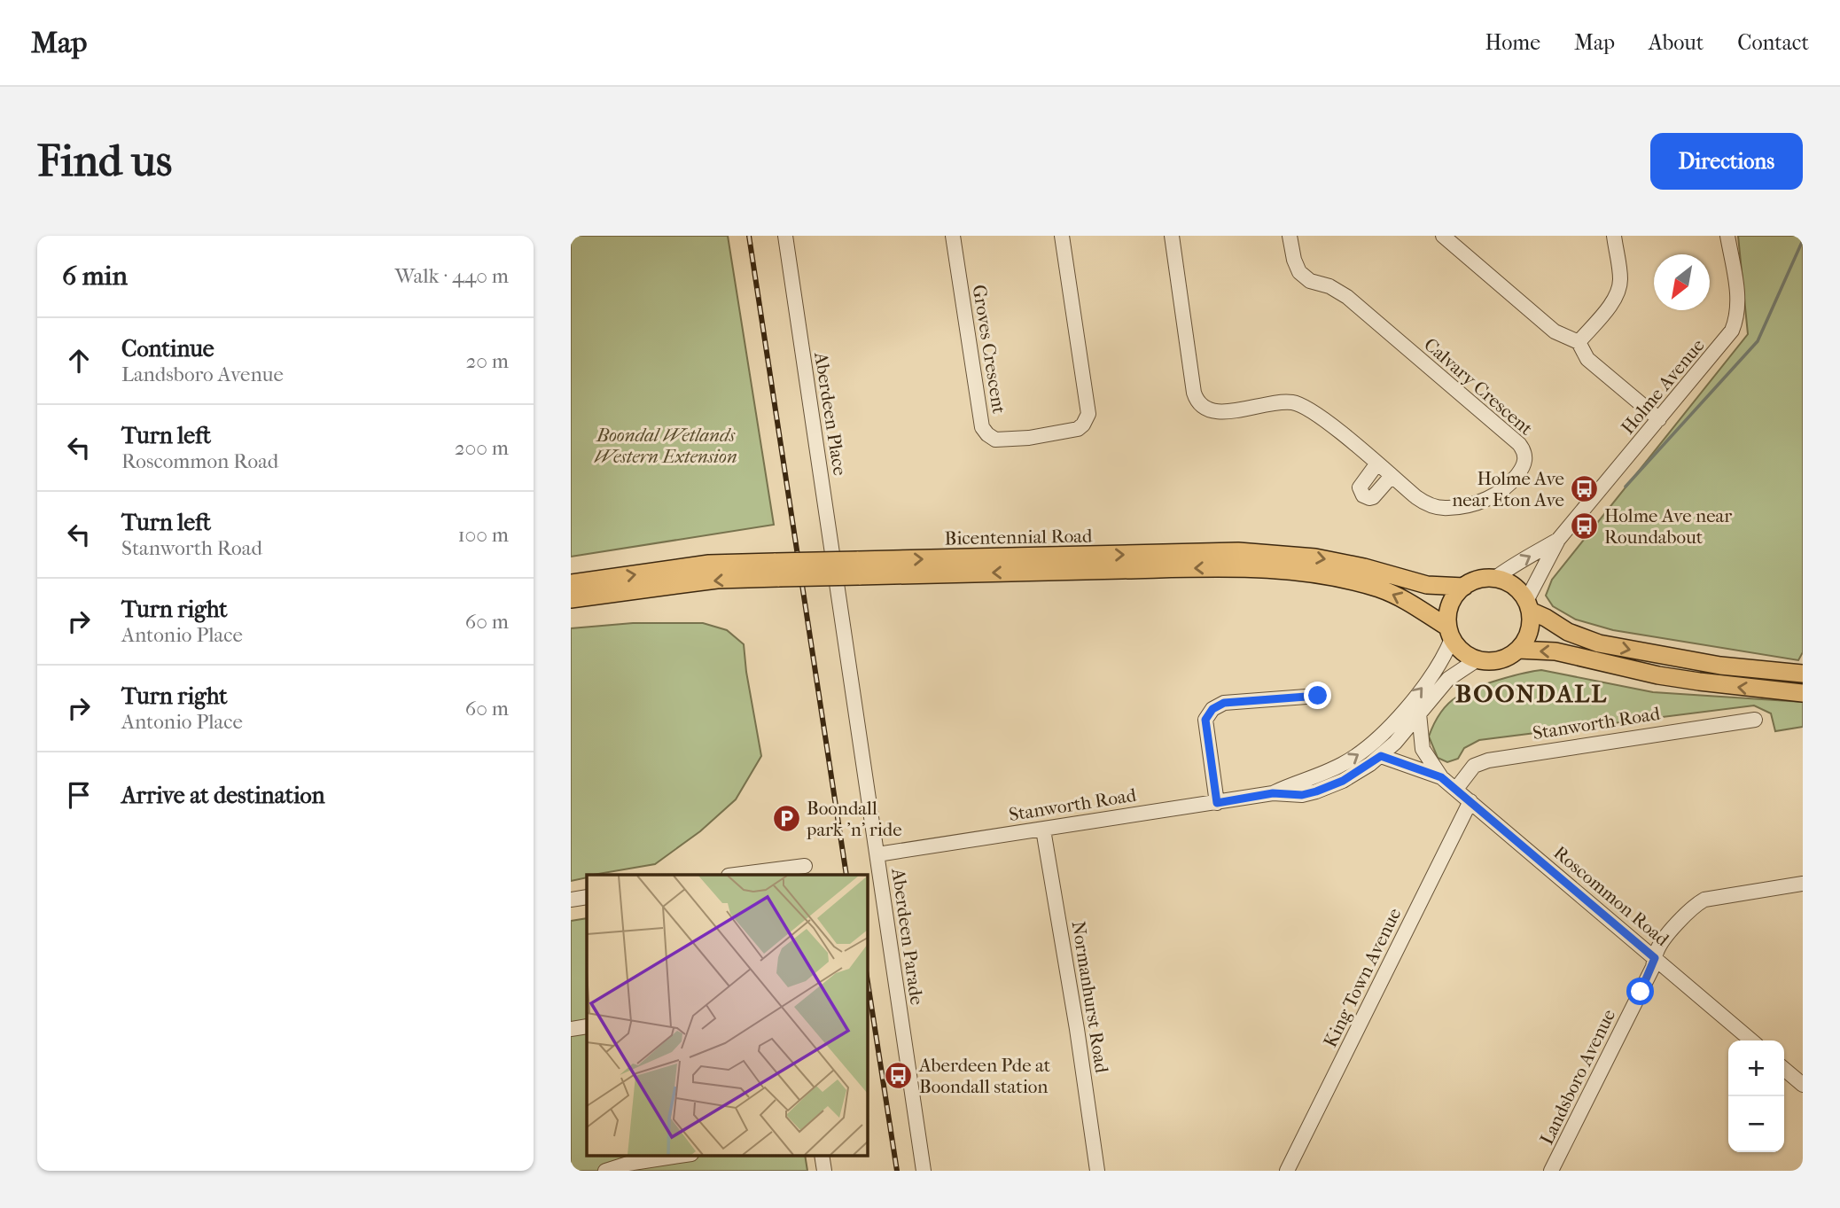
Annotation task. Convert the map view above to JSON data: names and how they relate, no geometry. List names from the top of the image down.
{
  "streets": {
    "main road": ["Bicentennial Road", "Stanworth Road"],
    "street": [
      "Groves Crescent",
      "Calvary Crescent",
      "Holme Avenue",
      "Aberdeen Place",
      "Roscommon Road",
      "Aberdeen Parade",
      "King Town Avenue",
      "Normanhurst Road",
      "Landsboro Avenue"
    ]
  },
  "crossings": [
    ["Holme Avenue", "Bicentennial Road"],
    ["Holme Avenue", "Stanworth Road"],
    ["Aberdeen Place", "Aberdeen Parade"],
    ["Bicentennial Road", "Stanworth Road"],
    ["Stanworth Road", "Roscommon Road"],
    ["Stanworth Road", "Aberdeen Parade"],
    ["Stanworth Road", "Normanhurst Road"],
    ["Roscommon Road", "King Town Avenue"],
    ["Roscommon Road", "Landsboro Avenue"]
  ],
  "districts": ["BOONDALL"],
  "parks": ["Boondal Wetlands Western Extension"],
  "places": {
    "bus stop": ["Holme Ave near Eton Ave", "Holme Ave near Roundabout", "Aberdeen Pde at Boondall station"],
    "parking": ["Boondall park 'n' ride"]
  },
  "north": "bottom left",
  "page": {
    "header": "Map",
    "nav": [
      "Home",
      "Map",
      "About",
      "Contact"
    ],
    "buttons": "Directions",
    "title": "Find us",
    "heading": ["6 min", "Walk · 440 m"],
    "list": [
      ["Continue", "Landsboro Avenue", "20 m"],
      ["Turn left", "Roscommon Road", "200 m"],
      ["Turn left", "Stanworth Road", "100 m"],
      ["Turn right", "Antonio Place", "60 m"],
      ["Turn right", "Antonio Place", "60 m"],
      "Arrive at destination"
    ],
    "map_buttons": ["+", "−"]
  }
}
